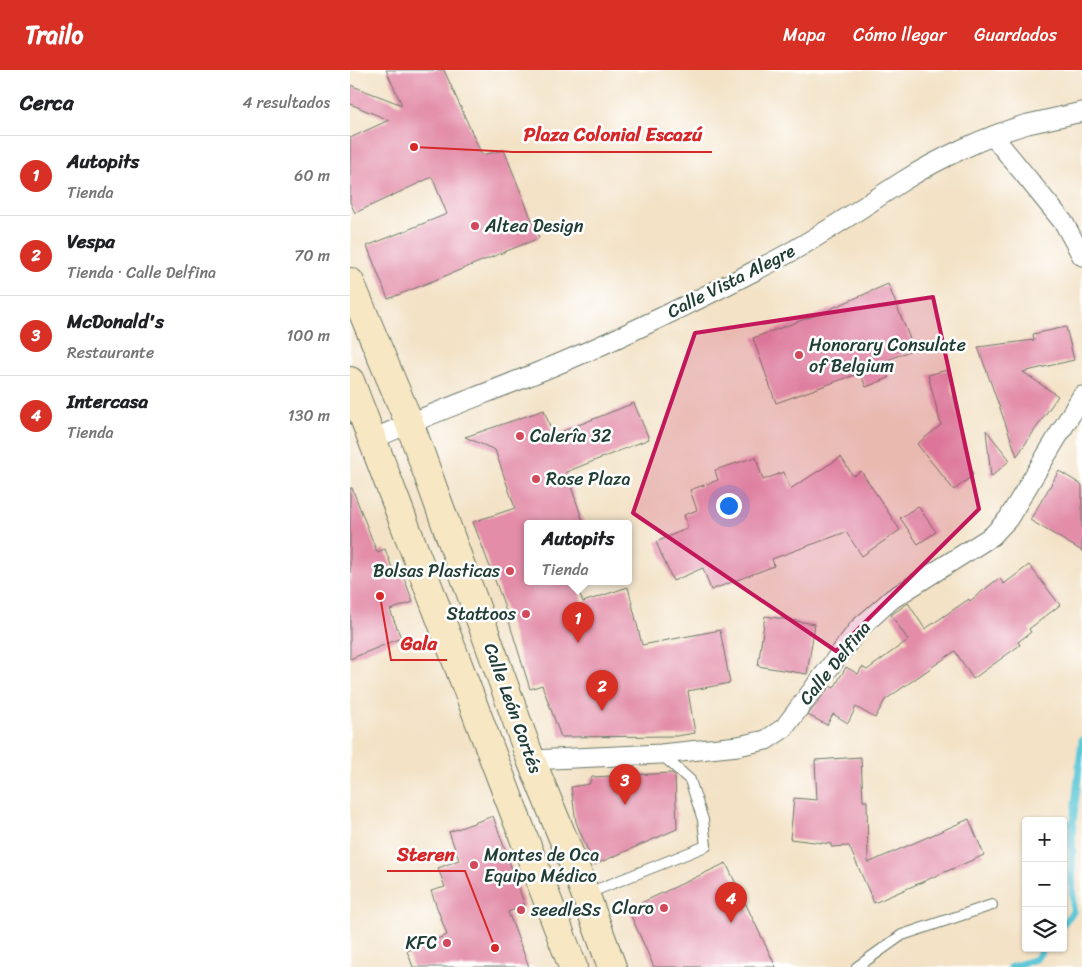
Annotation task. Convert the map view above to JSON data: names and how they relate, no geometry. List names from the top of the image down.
{
  "streets": {
    "main road": ["Calle León Cortés"],
    "street": ["Calle Vista Alegre", "Calle Delfina"]
  },
  "crossings": [
    ["Calle Vista Alegre", "Calle León Cortés"],
    ["Calle Delfina", "Calle León Cortés"]
  ],
  "places": [
    "Plaza Colonial Escazú",
    "Altea Design",
    "Honorary Consulate of Belgium",
    "Calerîa 32",
    "Rose Plaza",
    "Bolsas Plasticas",
    "Gala",
    "Stattoos",
    "Montes de Oca Equipo Médico",
    "Claro",
    "seedleSs",
    "KFC",
    "Steren"
  ],
  "page": {
    "header": "Trailo",
    "nav": ["Mapa", "Cómo llegar", "Guardados"],
    "heading": ["Cerca", "4 resultados"],
    "list": [
      {
        "mark": "1",
        "name": "Autopits",
        "note": "Tienda",
        "value": "60 m"
      },
      {
        "mark": "2",
        "name": "Vespa",
        "note": "Tienda · Calle Delfina",
        "value": "70 m"
      },
      {
        "mark": "3",
        "name": "McDonald's",
        "note": "Restaurante",
        "value": "100 m"
      },
      {
        "mark": "4",
        "name": "Intercasa",
        "note": "Tienda",
        "value": "130 m"
      }
    ],
    "popup": ["Autopits", "Tienda"],
    "pins": [
      "1",
      "2",
      "3",
      "4"
    ],
    "map_buttons": ["+", "−"]
  }
}
